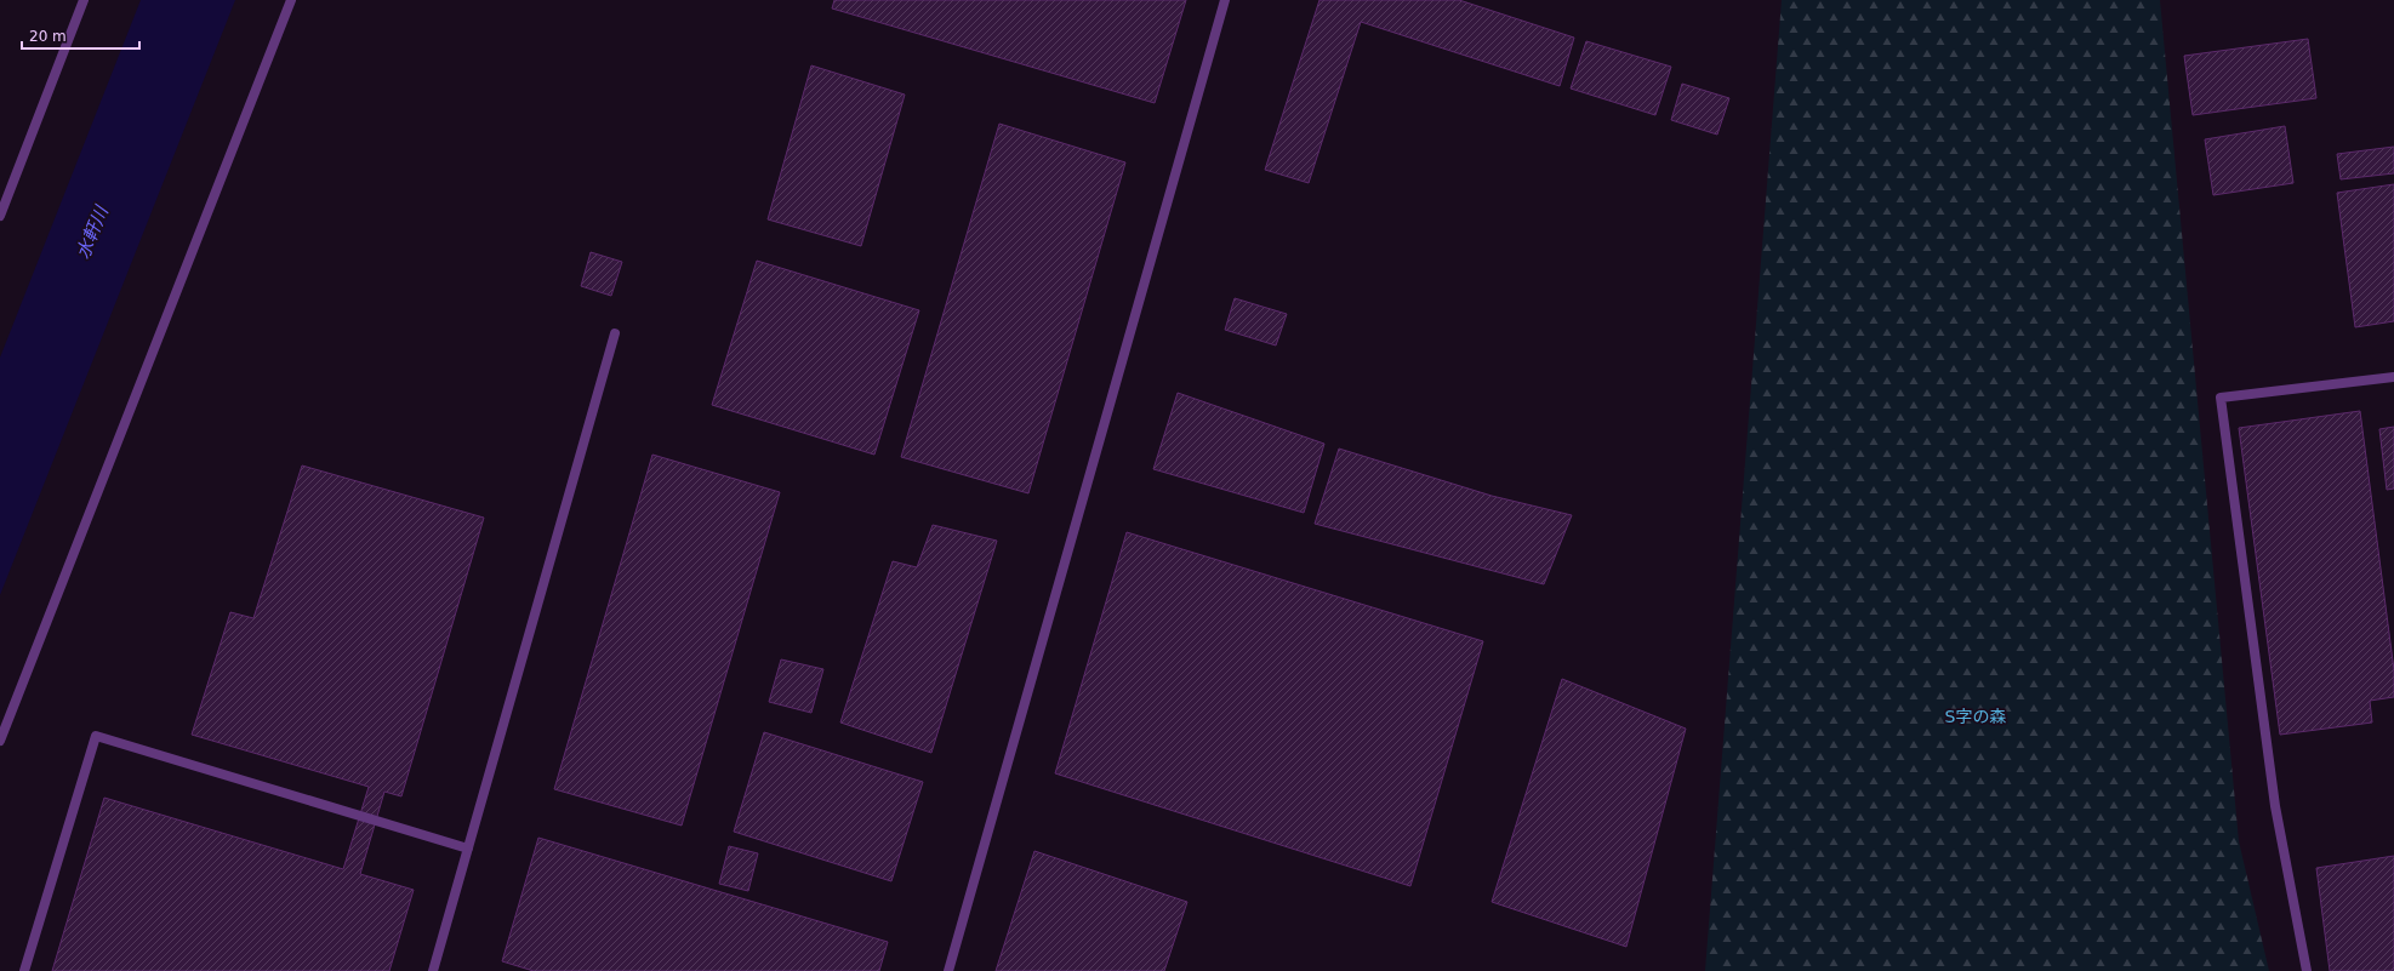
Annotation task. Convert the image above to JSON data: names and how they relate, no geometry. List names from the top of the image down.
{
  "water": ["水軒川"],
  "parks": ["S字の森"],
  "scale_bar": "20 m"
}
